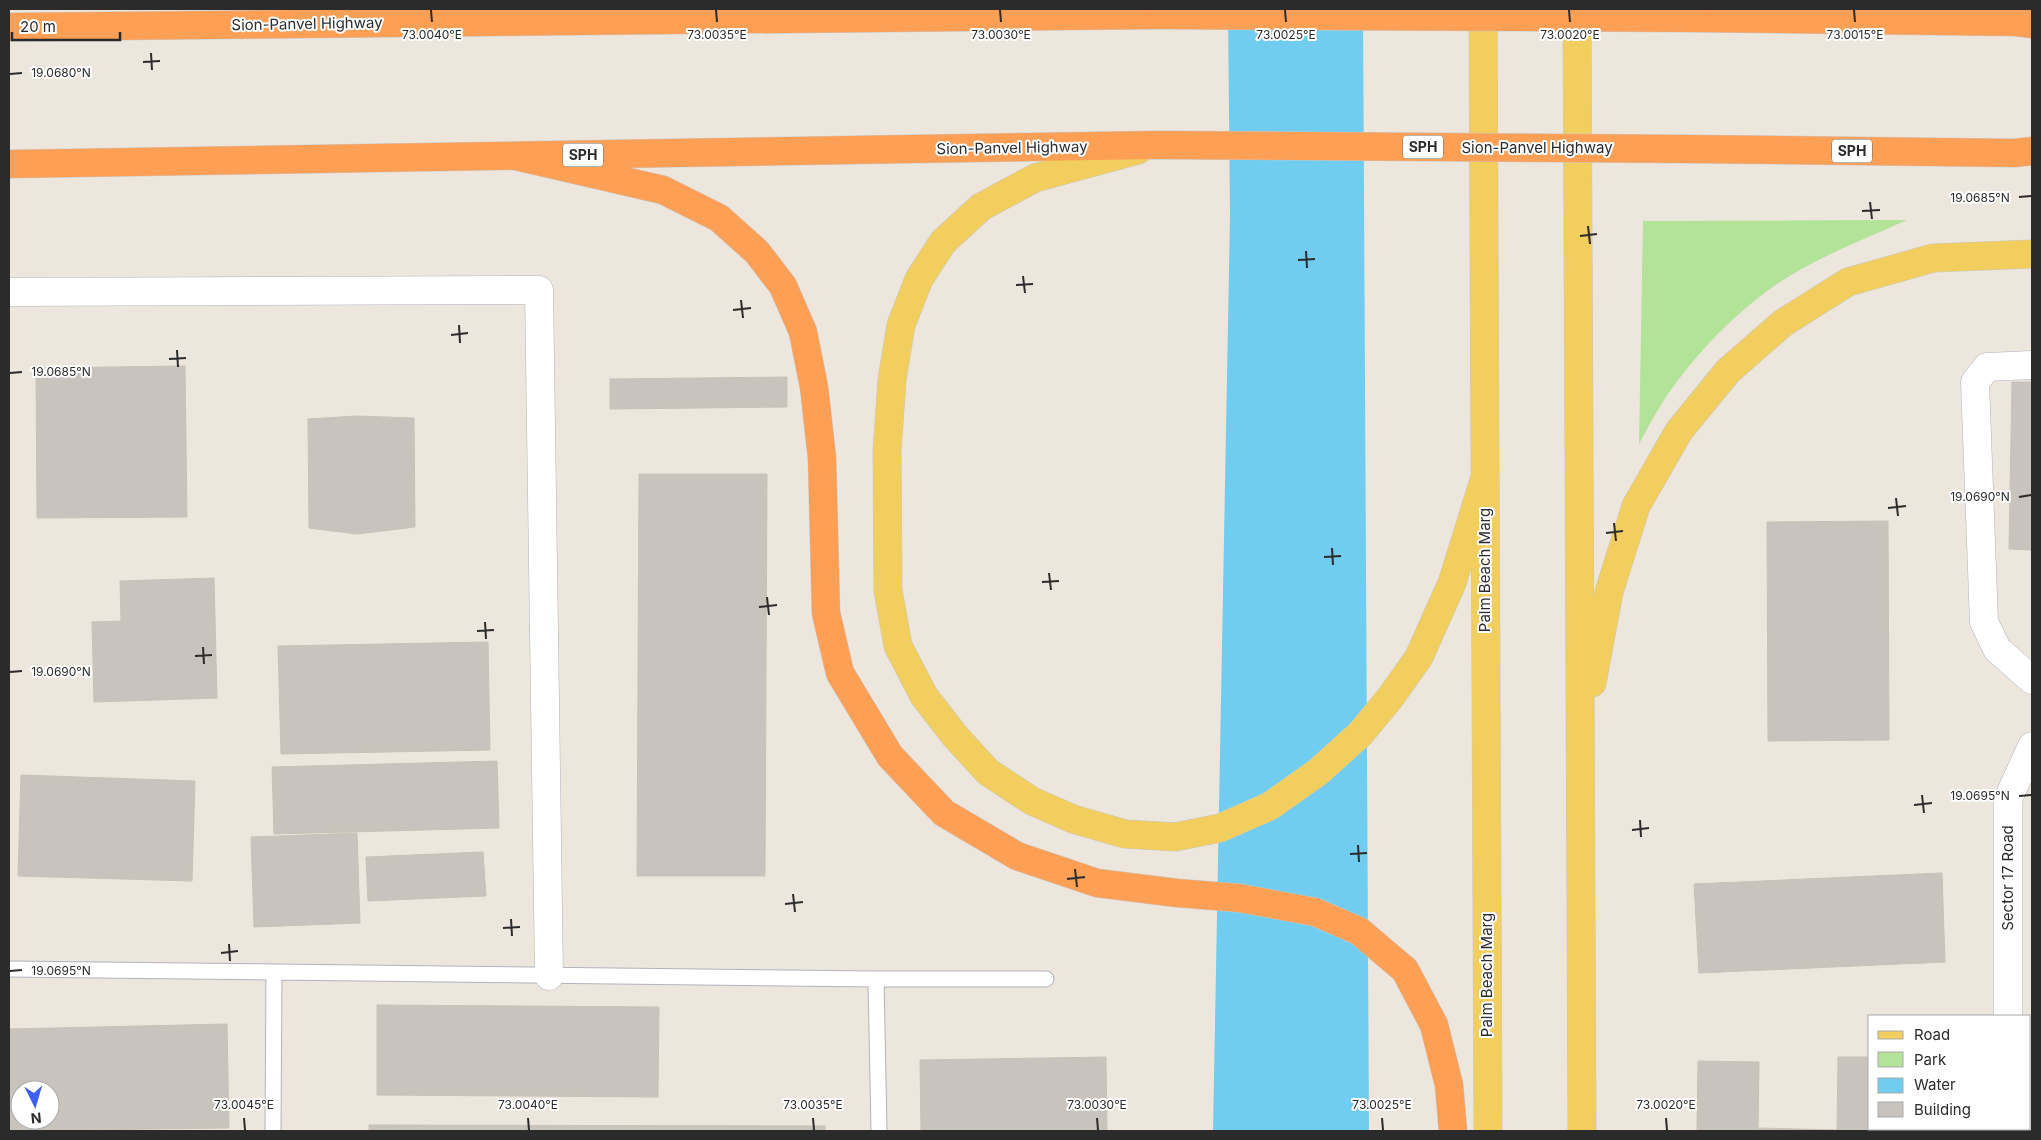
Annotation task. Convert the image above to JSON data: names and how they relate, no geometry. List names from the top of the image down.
{
  "streets": {
    "highway": ["Sion-Panvel Highway", "SPH"],
    "main road": ["Palm Beach Marg"],
    "street": ["Sector 17 Road"]
  },
  "legend": [
    "Road",
    "Park",
    "Water",
    "Building"
  ],
  "scale_bar": "20 m",
  "north": "bottom",
  "coordinates": [
    "73.0040°E",
    "73.0035°E",
    "73.0030°E",
    "73.0025°E",
    "73.0020°E",
    "73.0015°E",
    "19.0680°N",
    "19.0685°N",
    "19.0690°N",
    "19.0695°N",
    "73.0045°E"
  ]
}
